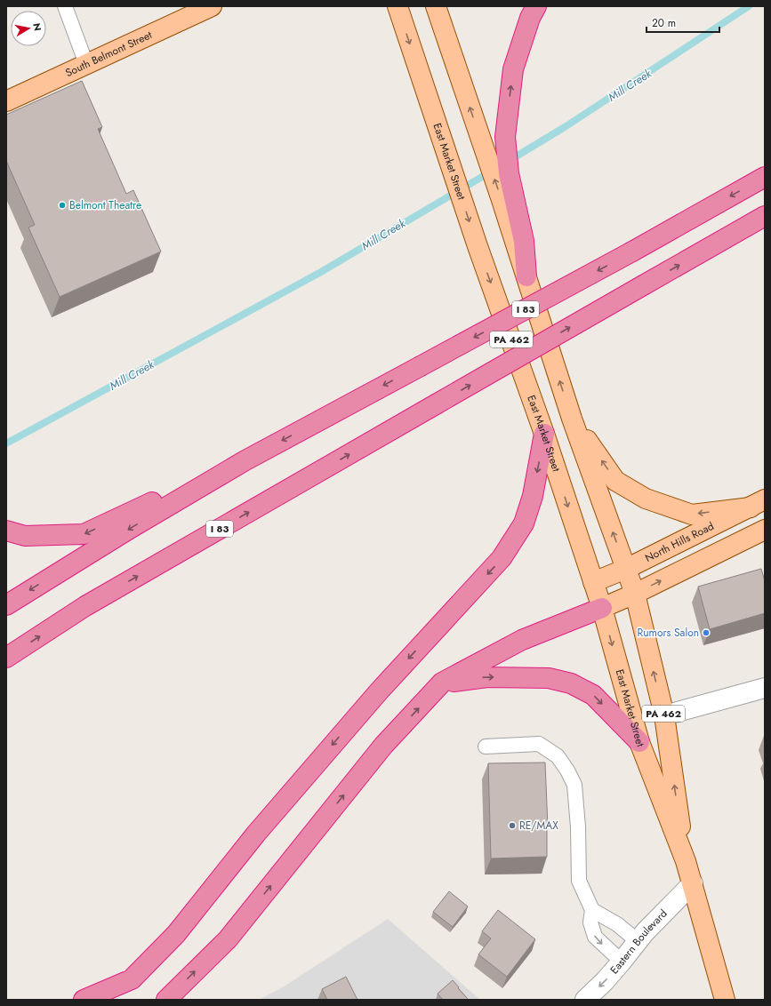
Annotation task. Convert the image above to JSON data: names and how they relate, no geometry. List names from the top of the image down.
{
  "streets": {
    "highway": ["I 83"],
    "main road": [
      "South Belmont Street",
      "East Market Street",
      "PA 462",
      "North Hills Road"
    ],
    "street": ["Eastern Boulevard"]
  },
  "crossings": [
    ["East Market Street", "North Hills Road"],
    ["East Market Street", "Eastern Boulevard"]
  ],
  "water": ["Mill Creek"],
  "places": ["Belmont Theatre", "Rumors Salon", "RE/MAX"],
  "scale_bar": "20 m",
  "north": "right"
}
